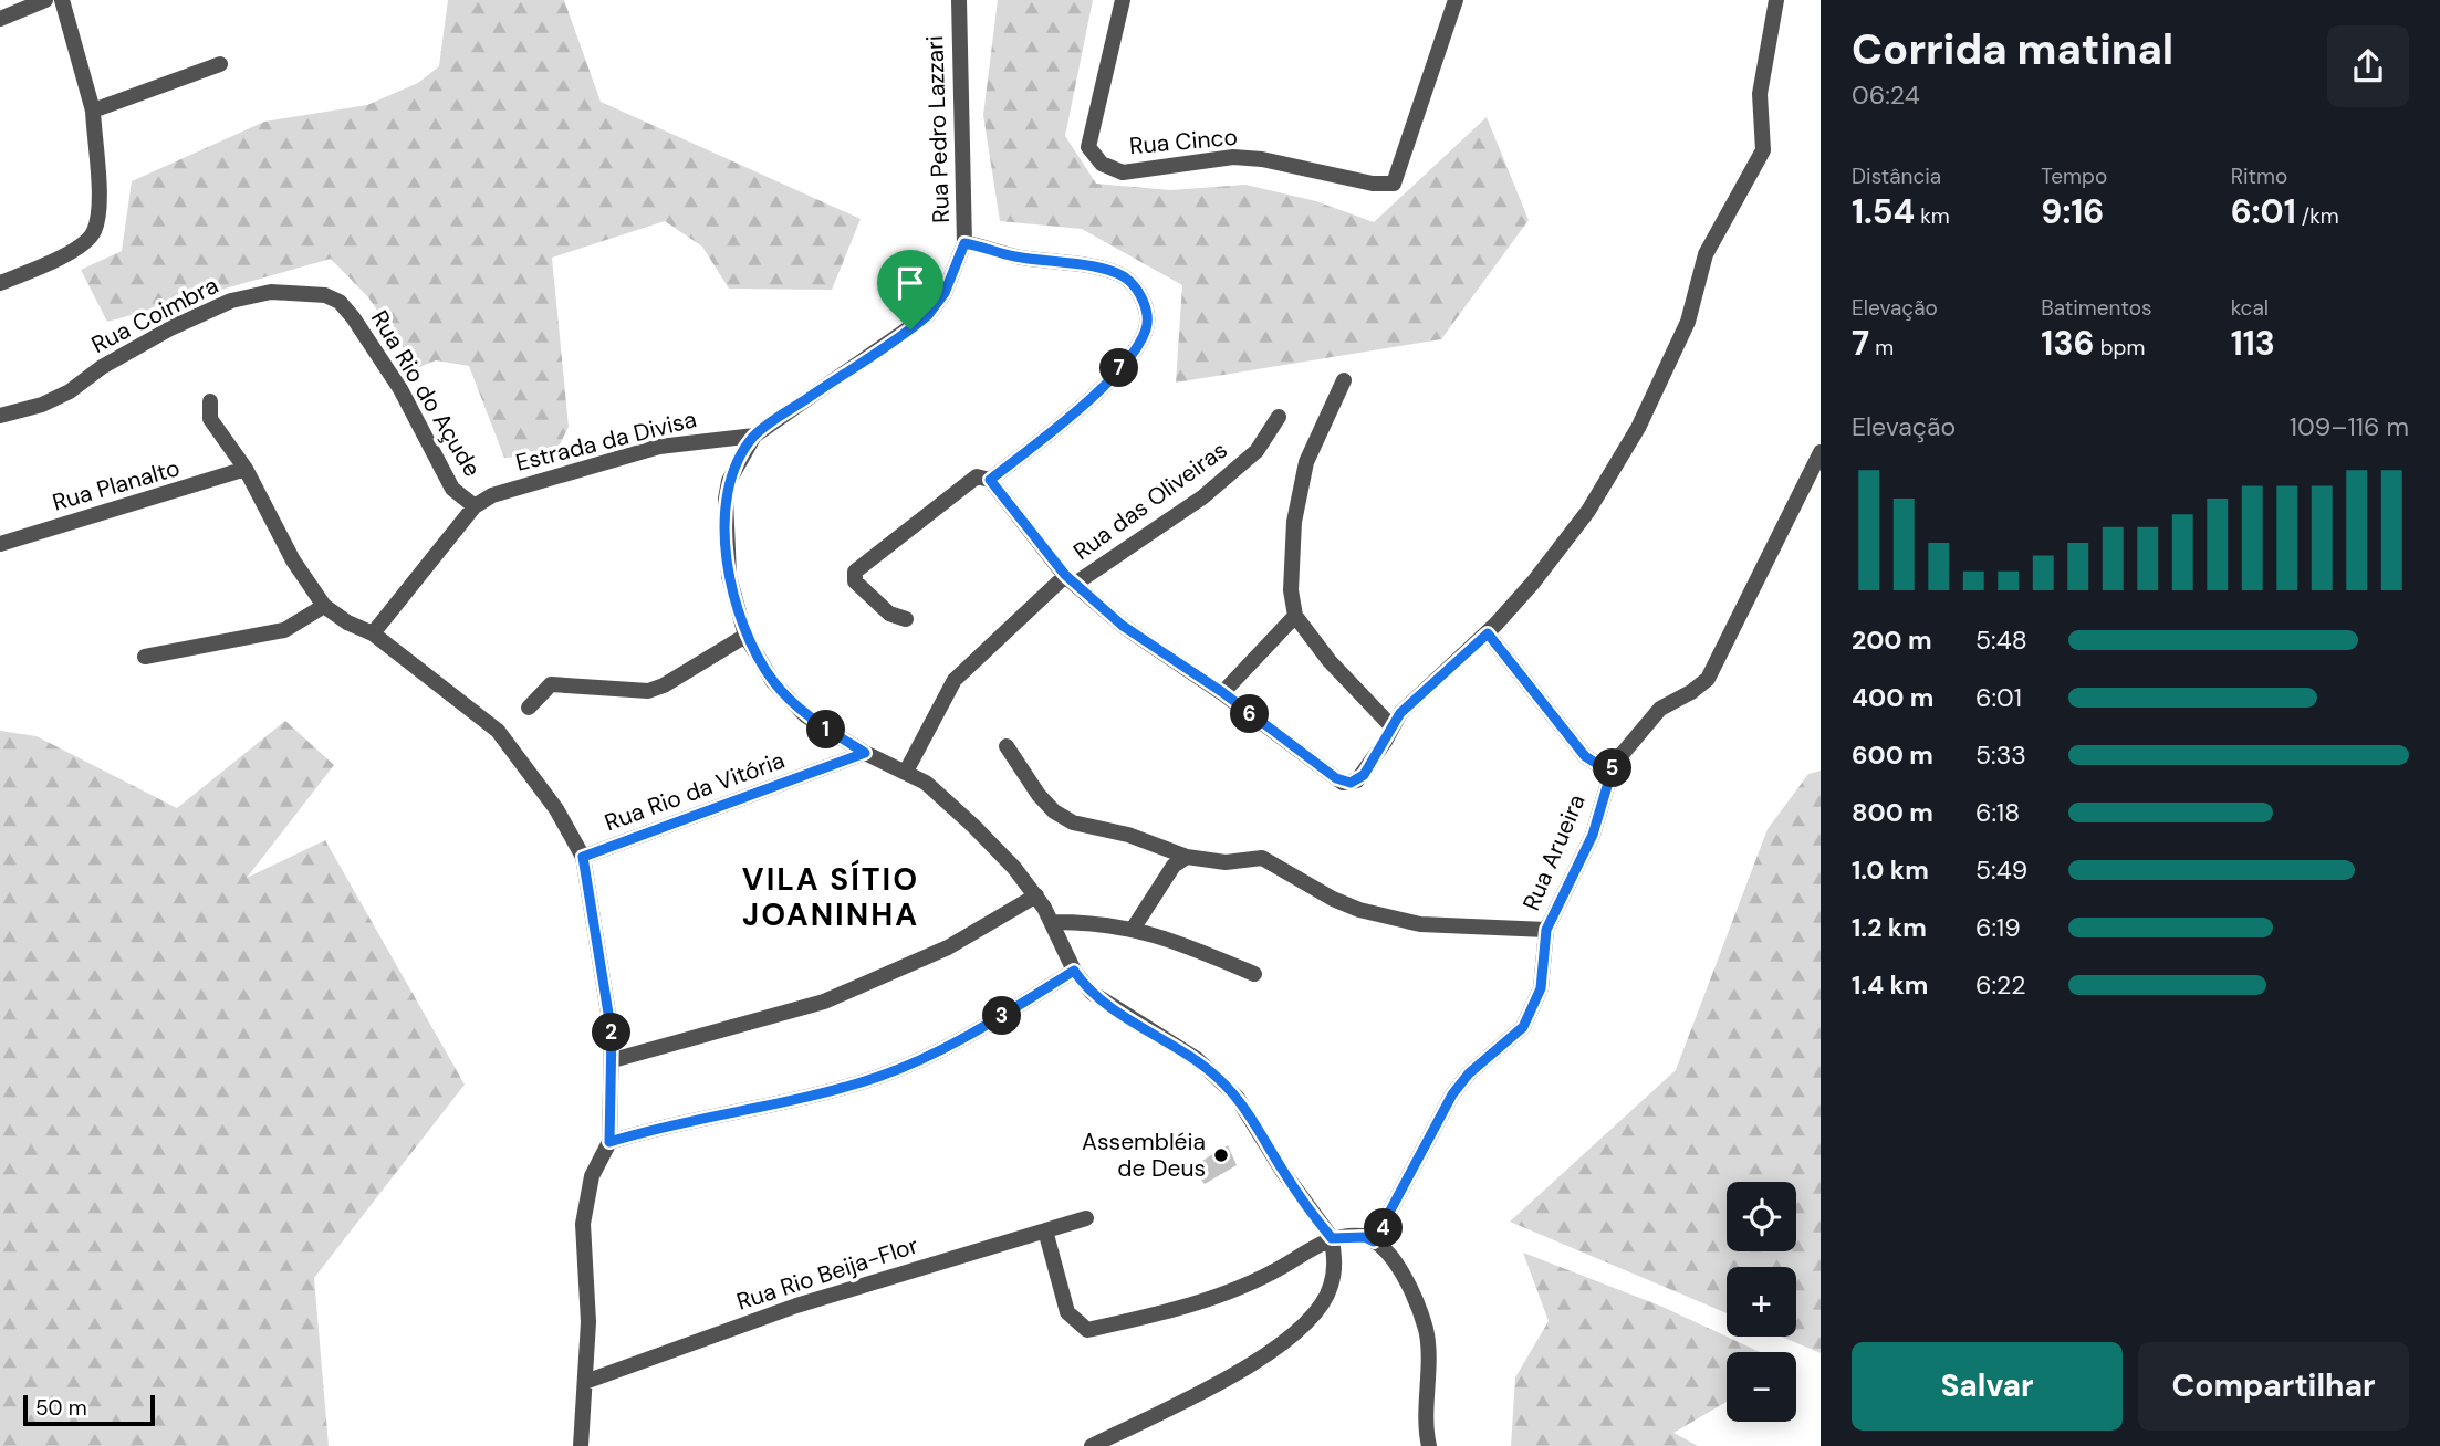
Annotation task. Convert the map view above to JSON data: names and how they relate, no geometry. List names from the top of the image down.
{
  "streets": {
    "street": [
      "Rua Pedro Lazzari",
      "Rua Cinco",
      "Rua Coimbra",
      "Rua Rio do Açude",
      "Estrada da Divisa",
      "Rua Planalto",
      "Rua das Oliveiras",
      "Rua Rio da Vitória",
      "Rua Arueira",
      "Rua Rio Beija-Flor"
    ]
  },
  "crossings": [
    ["Rua Pedro Lazzari", "Estrada da Divisa"],
    ["Rua Coimbra", "Rua Rio do Açude"],
    ["Rua Rio do Açude", "Estrada da Divisa"]
  ],
  "districts": ["VILA SÍTIO JOANINHA"],
  "places": ["Assembléia de Deus"],
  "scale_bar": "50 m",
  "page": {
    "heading": ["Corrida matinal", "06:24"],
    "stats": [
      ["Distância", "1.54 km"],
      ["Tempo", "9:16"],
      ["Ritmo", "6:01 /km"],
      ["Elevação", "7 m"],
      ["Batimentos", "136 bpm"],
      ["kcal", "113"]
    ],
    "pins": [
      "7",
      "6",
      "1",
      "5",
      "3",
      "2",
      "4"
    ],
    "chart": ["Elevação", "109–116 m"],
    "list": [
      {
        "name": "200 m",
        "note": "5:48"
      },
      {
        "name": "400 m",
        "note": "6:01"
      },
      {
        "name": "600 m",
        "note": "5:33"
      },
      {
        "name": "800 m",
        "note": "6:18"
      },
      {
        "name": "1.0 km",
        "note": "5:49"
      },
      {
        "name": "1.2 km",
        "note": "6:19"
      },
      {
        "name": "1.4 km",
        "note": "6:22"
      }
    ],
    "map_buttons": ["+", "−"],
    "buttons": ["Salvar", "Compartilhar"],
    "scale": "50 m"
  }
}
